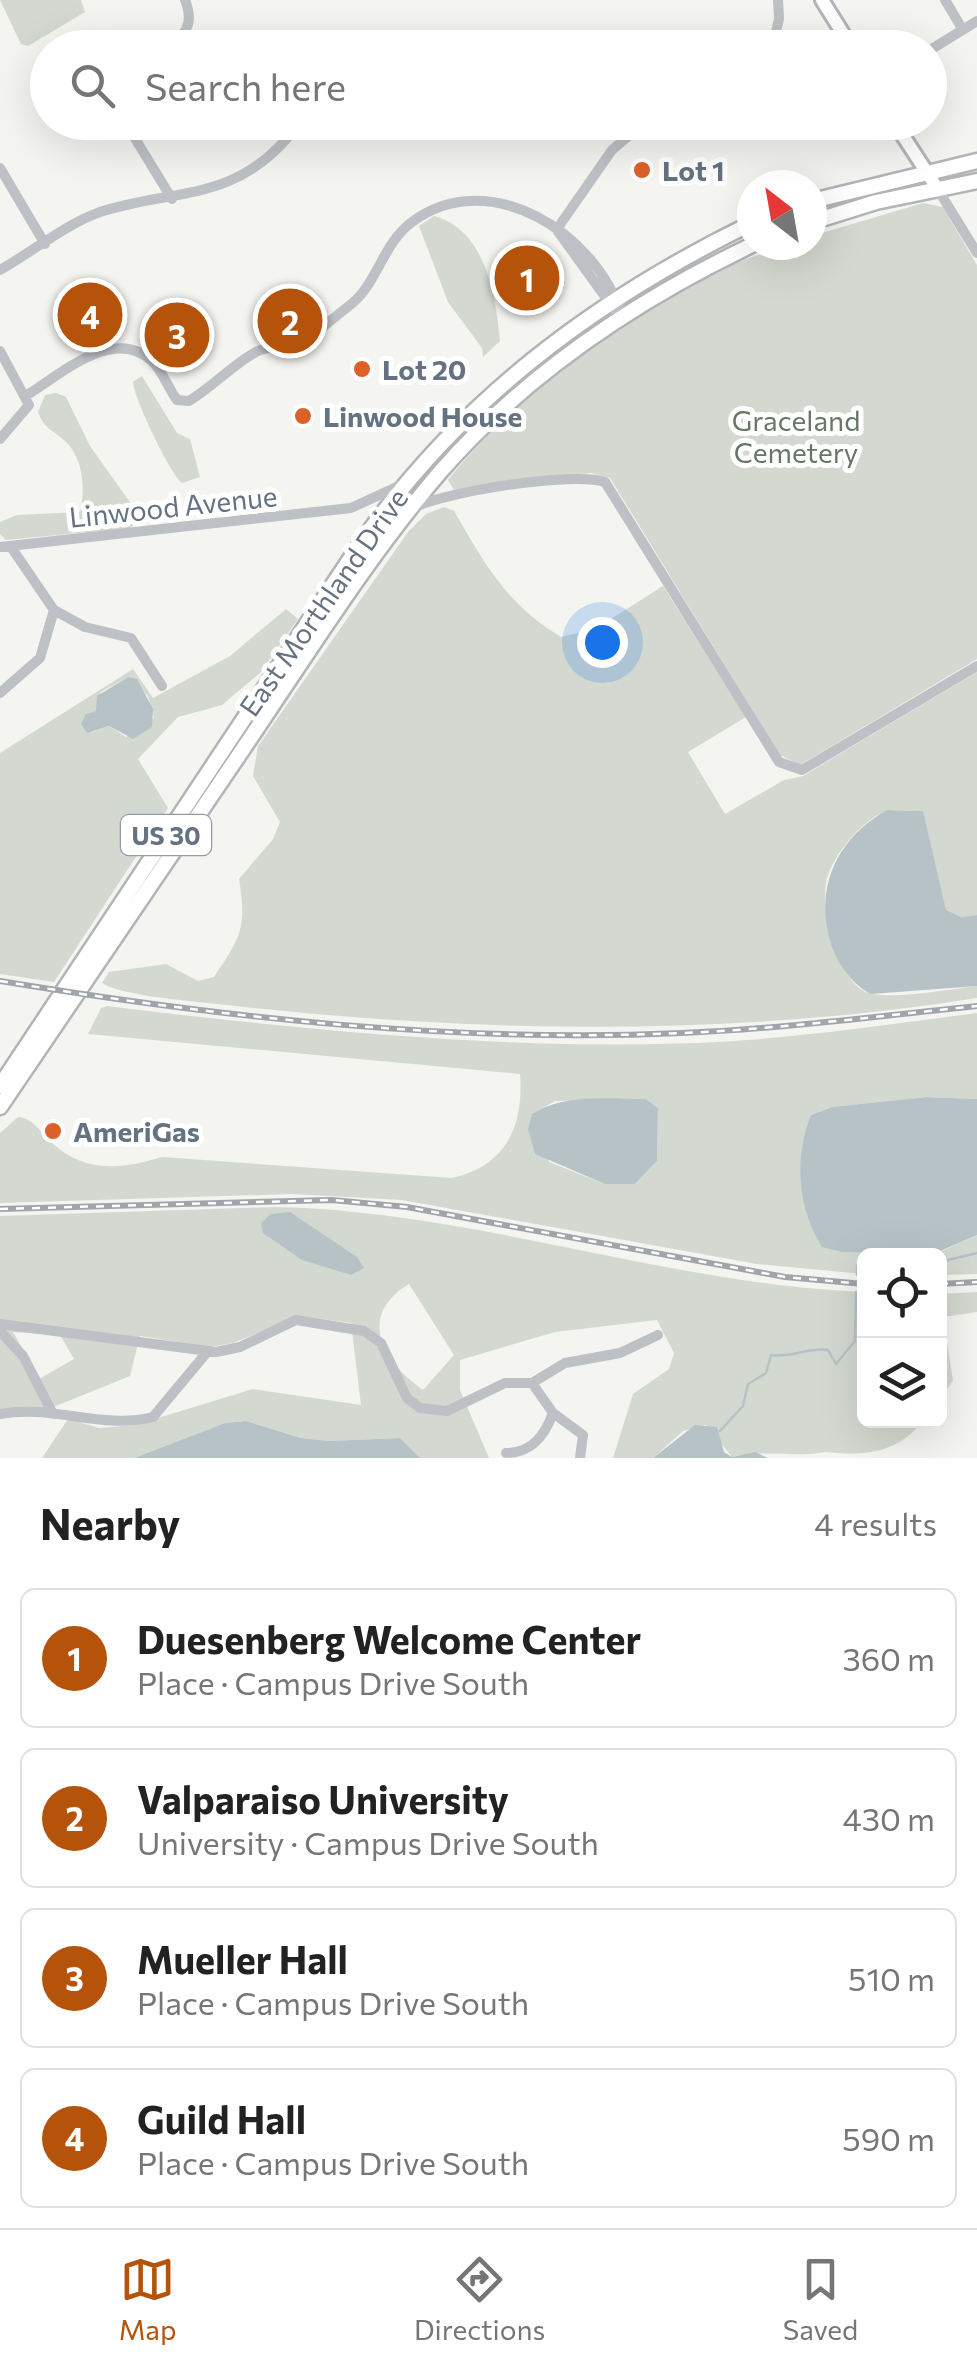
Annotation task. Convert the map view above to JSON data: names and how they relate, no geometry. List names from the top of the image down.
{
  "streets": {
    "highway": ["East Morthland Drive", "US 30"],
    "street": ["Linwood Avenue"]
  },
  "crossings": [
    ["Linwood Avenue", "East Morthland Drive"]
  ],
  "parks": ["Graceland Cemetery"],
  "places": [
    "Lot 1",
    "Lot 20",
    "Linwood House",
    "AmeriGas"
  ],
  "north": "top left",
  "page": {
    "search": "Search here",
    "pins": [
      "1",
      "4",
      "2",
      "3"
    ],
    "heading": ["Nearby", "4 results"],
    "list": [
      {
        "mark": "1",
        "name": "Duesenberg Welcome Center",
        "note": "Place · Campus Drive South",
        "value": "360 m"
      },
      {
        "mark": "2",
        "name": "Valparaiso University",
        "note": "University · Campus Drive South",
        "value": "430 m"
      },
      {
        "mark": "3",
        "name": "Mueller Hall",
        "note": "Place · Campus Drive South",
        "value": "510 m"
      },
      {
        "mark": "4",
        "name": "Guild Hall",
        "note": "Place · Campus Drive South",
        "value": "590 m"
      }
    ],
    "nav": ["Map", "Directions", "Saved"]
  }
}
